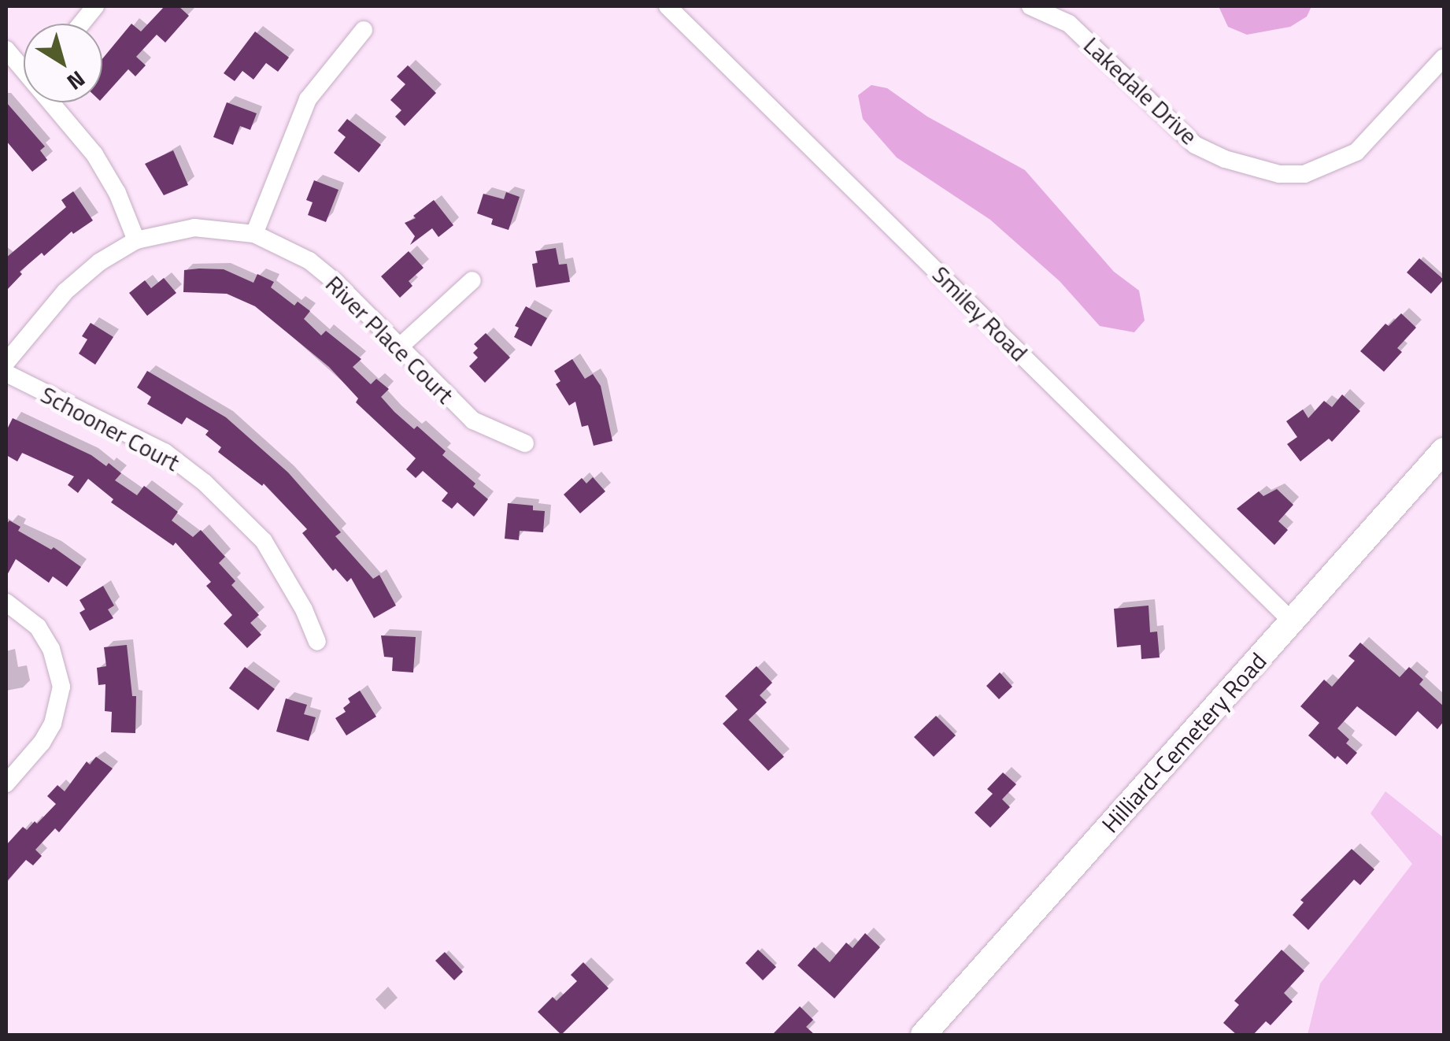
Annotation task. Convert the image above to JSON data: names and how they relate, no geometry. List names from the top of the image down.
{
  "streets": {
    "main road": ["Hilliard-Cemetery Road"],
    "street": [
      "Lakedale Drive",
      "Smiley Road",
      "River Place Court",
      "Schooner Court"
    ]
  },
  "crossings": [
    ["Smiley Road", "Hilliard-Cemetery Road"]
  ],
  "north": "bottom right"
}
